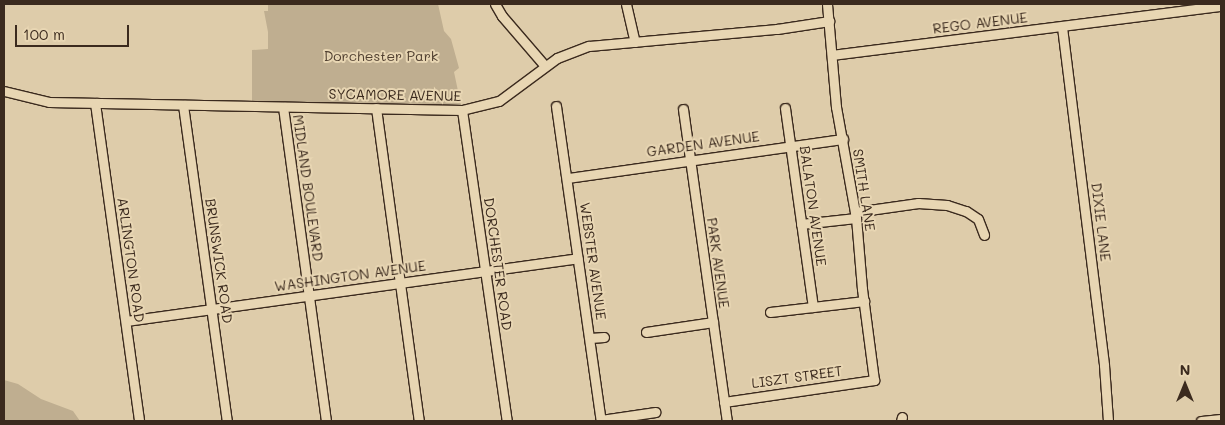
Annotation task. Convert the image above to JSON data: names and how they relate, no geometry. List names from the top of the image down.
{
  "streets": {
    "street": [
      "REGO AVENUE",
      "SYCAMORE AVENUE",
      "GARDEN AVENUE",
      "MIDLAND BOULEVARD",
      "SMITH LANE",
      "BALATON AVENUE",
      "DIXIE LANE",
      "ARLINGTON ROAD",
      "BRUNSWICK ROAD",
      "WEBSTER AVENUE",
      "PARK AVENUE",
      "DORCHESTER ROAD",
      "WASHINGTON AVENUE",
      "LISZT STREET"
    ]
  },
  "crossings": [
    ["REGO AVENUE", "SMITH LANE"],
    ["REGO AVENUE", "DIXIE LANE"],
    ["SYCAMORE AVENUE", "MIDLAND BOULEVARD"],
    ["SYCAMORE AVENUE", "SMITH LANE"],
    ["SYCAMORE AVENUE", "ARLINGTON ROAD"],
    ["SYCAMORE AVENUE", "BRUNSWICK ROAD"],
    ["SYCAMORE AVENUE", "DORCHESTER ROAD"],
    ["GARDEN AVENUE", "SMITH LANE"],
    ["GARDEN AVENUE", "BALATON AVENUE"],
    ["GARDEN AVENUE", "WEBSTER AVENUE"],
    ["GARDEN AVENUE", "PARK AVENUE"],
    ["MIDLAND BOULEVARD", "WASHINGTON AVENUE"],
    ["SMITH LANE", "LISZT STREET"],
    ["ARLINGTON ROAD", "WASHINGTON AVENUE"],
    ["BRUNSWICK ROAD", "WASHINGTON AVENUE"],
    ["WEBSTER AVENUE", "WASHINGTON AVENUE"],
    ["PARK AVENUE", "LISZT STREET"],
    ["DORCHESTER ROAD", "WASHINGTON AVENUE"]
  ],
  "parks": ["Dorchester Park"],
  "scale_bar": "100 m",
  "north": "top"
}
